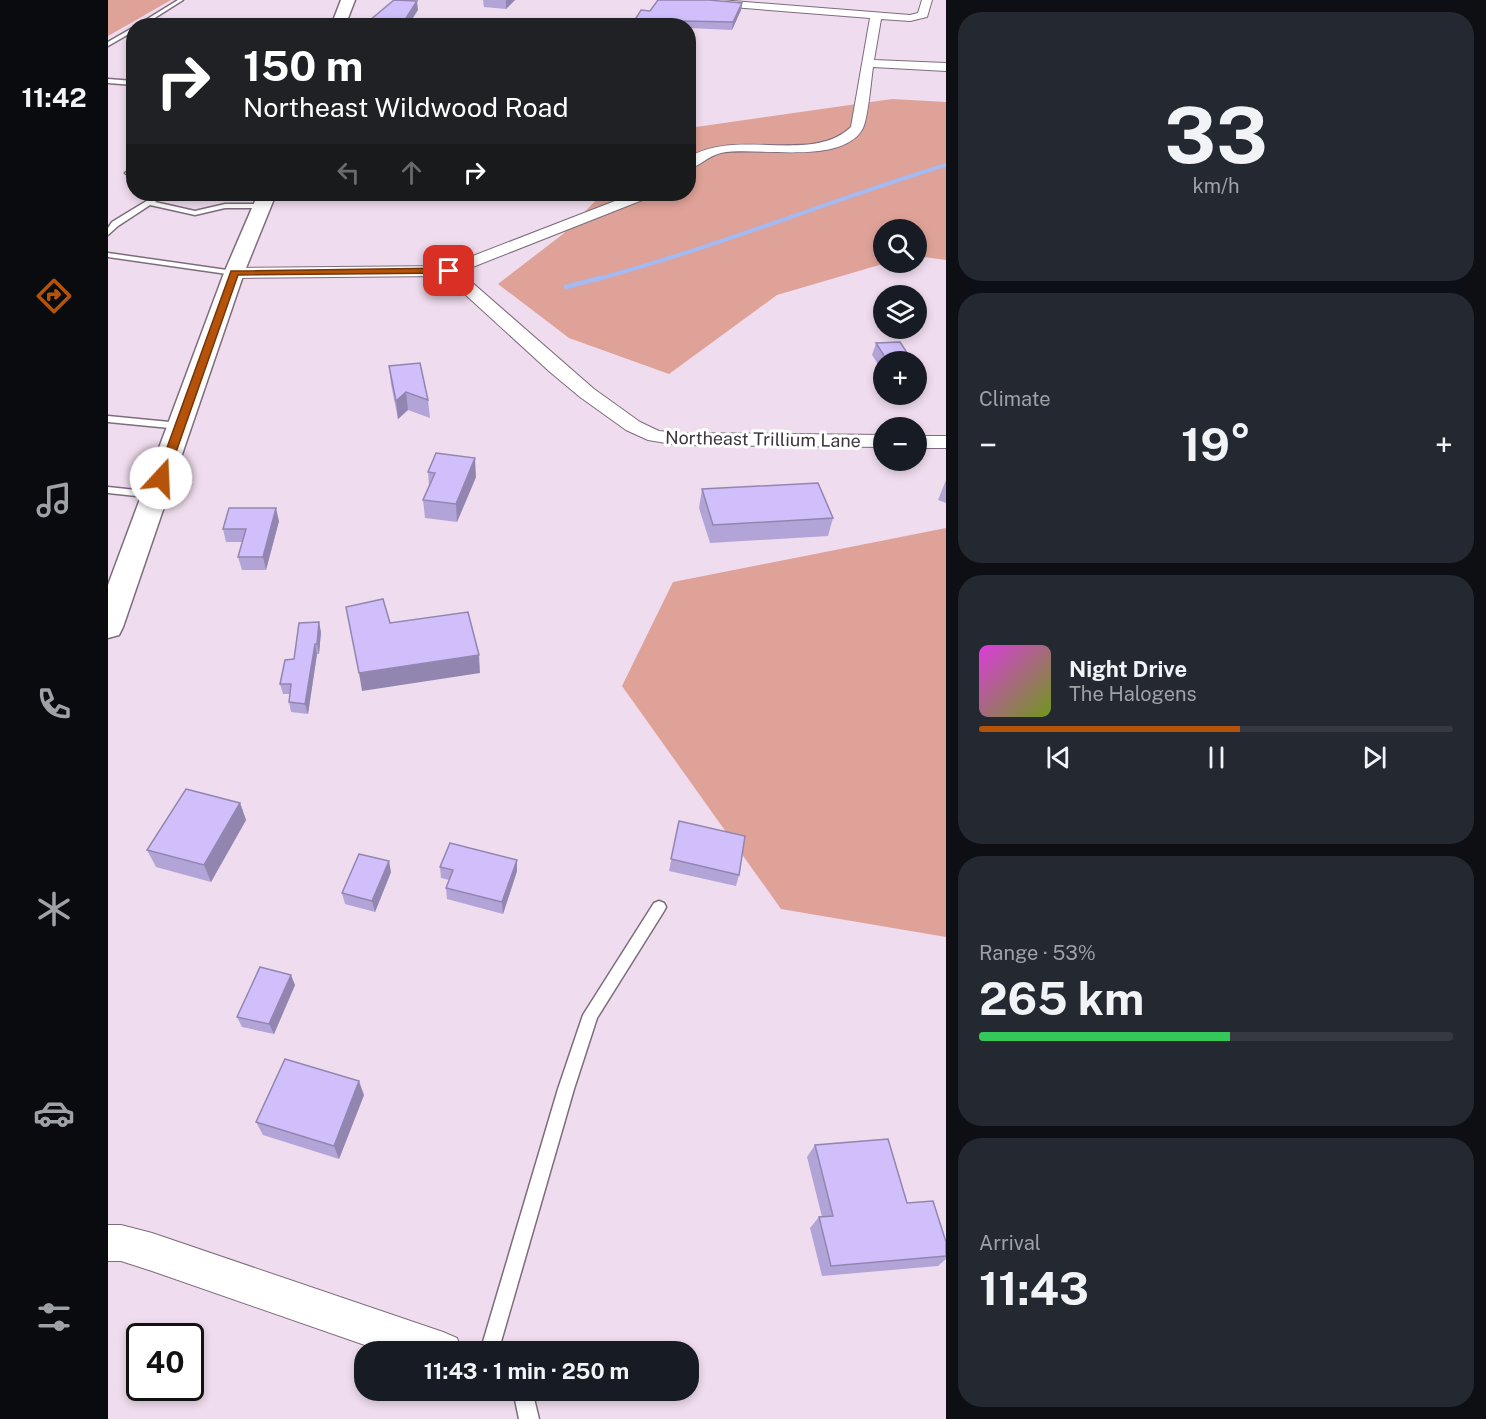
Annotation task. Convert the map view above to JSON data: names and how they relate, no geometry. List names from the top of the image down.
{
  "streets": {
    "street": ["Northeast Trillium Lane"]
  },
  "page": {
    "tabs": "11:42",
    "tile": [
      ["33", "km/h"],
      "Climate",
      ["Range · 53%", "265 km"],
      ["Arrival", "11:43"]
    ],
    "turn": ["150 m", "Northeast Wildwood Road"],
    "map_buttons": ["+", "−"],
    "heat": ["−", "19°", "+"],
    "song": ["Night Drive", "The Halogens"],
    "limit": "40",
    "trip": "11:43 · 1 min · 250 m"
  }
}
